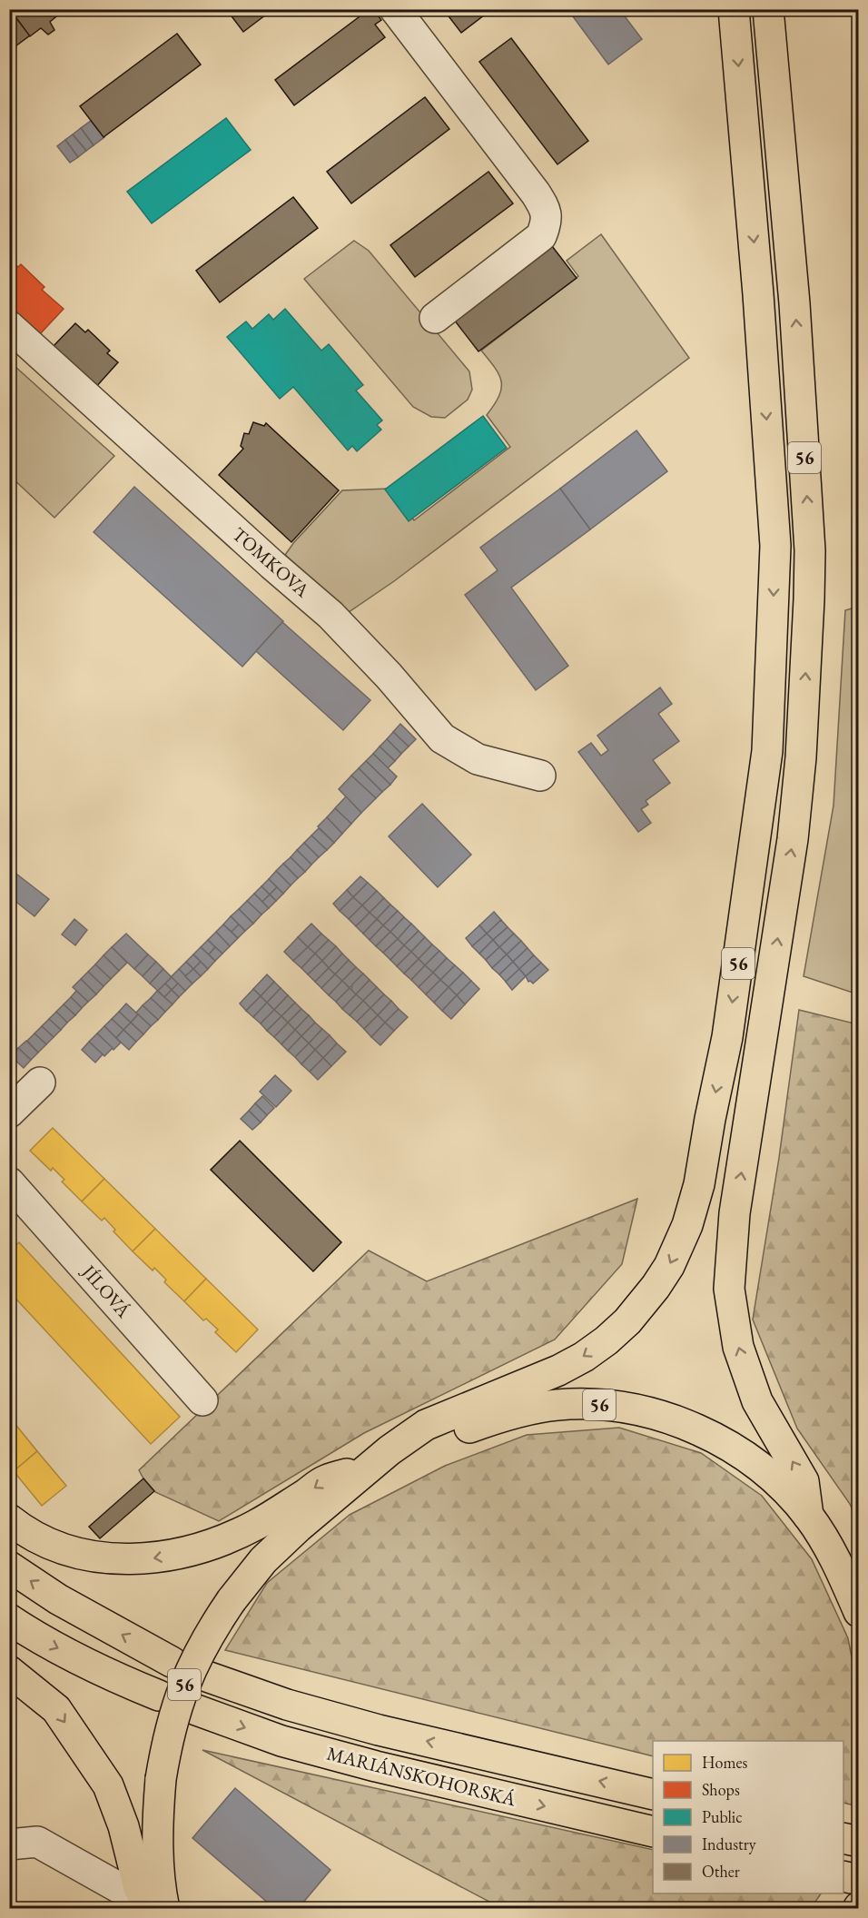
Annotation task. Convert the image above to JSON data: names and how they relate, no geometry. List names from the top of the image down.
{
  "streets": {
    "main road": ["56", "MARIÁNSKOHORSKÁ"],
    "street": ["TOMKOVA", "JÍLOVÁ"]
  },
  "legend": [
    "Homes",
    "Shops",
    "Public",
    "Industry",
    "Other"
  ]
}
